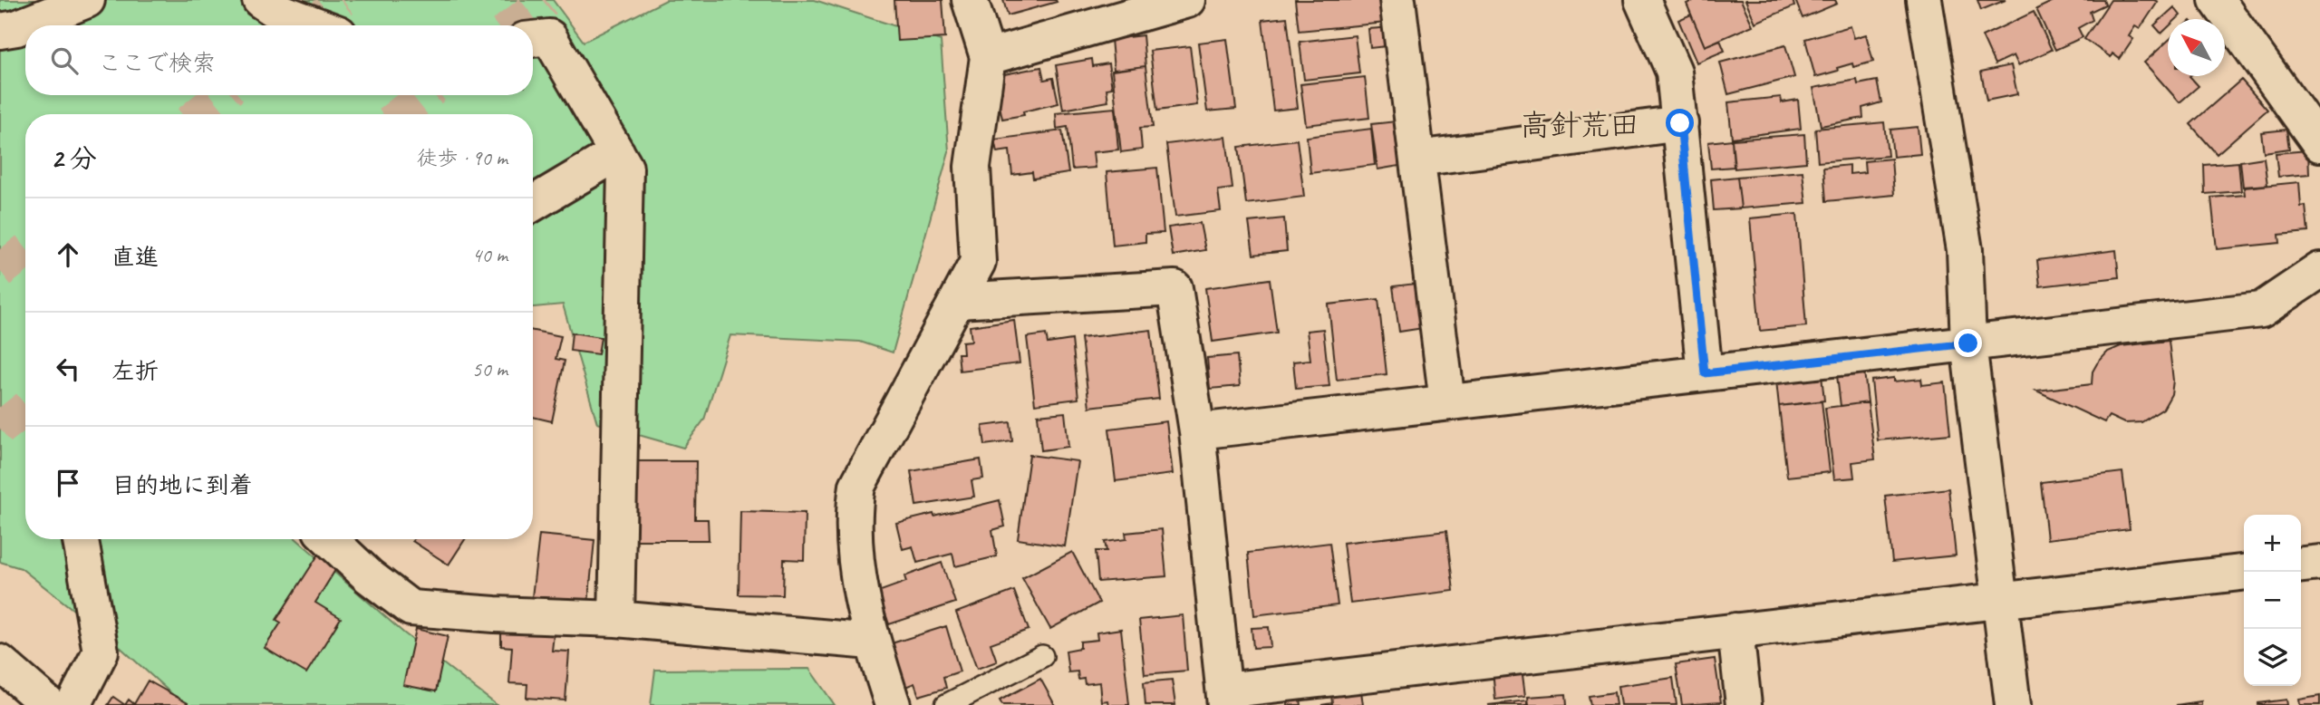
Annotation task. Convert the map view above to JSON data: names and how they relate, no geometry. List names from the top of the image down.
{
  "districts": ["高針荒田"],
  "north": "top left",
  "page": {
    "search": "ここで検索",
    "heading": ["2 分", "徒歩 · 90 m"],
    "list": [
      ["直進", "40 m"],
      ["左折", "50 m"],
      "目的地に到着"
    ],
    "map_buttons": ["+", "−"]
  }
}
